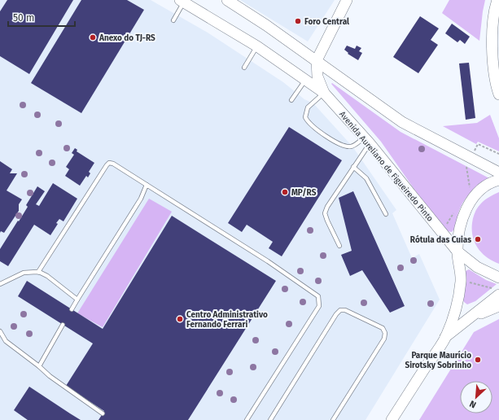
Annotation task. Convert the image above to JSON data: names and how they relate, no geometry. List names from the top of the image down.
{
  "streets": {
    "main road": ["Avenida Aureliano de Figueiredo Pinto"]
  },
  "places": [
    "Foro Central",
    "Anexo do TJ-RS",
    "MP/RS",
    "Rótula das Cuias",
    "Centro Administrativo Fernando Ferrari",
    "Parque Maurício Sirotsky Sobrinho"
  ],
  "scale_bar": "50 m",
  "north": "bottom left"
}
